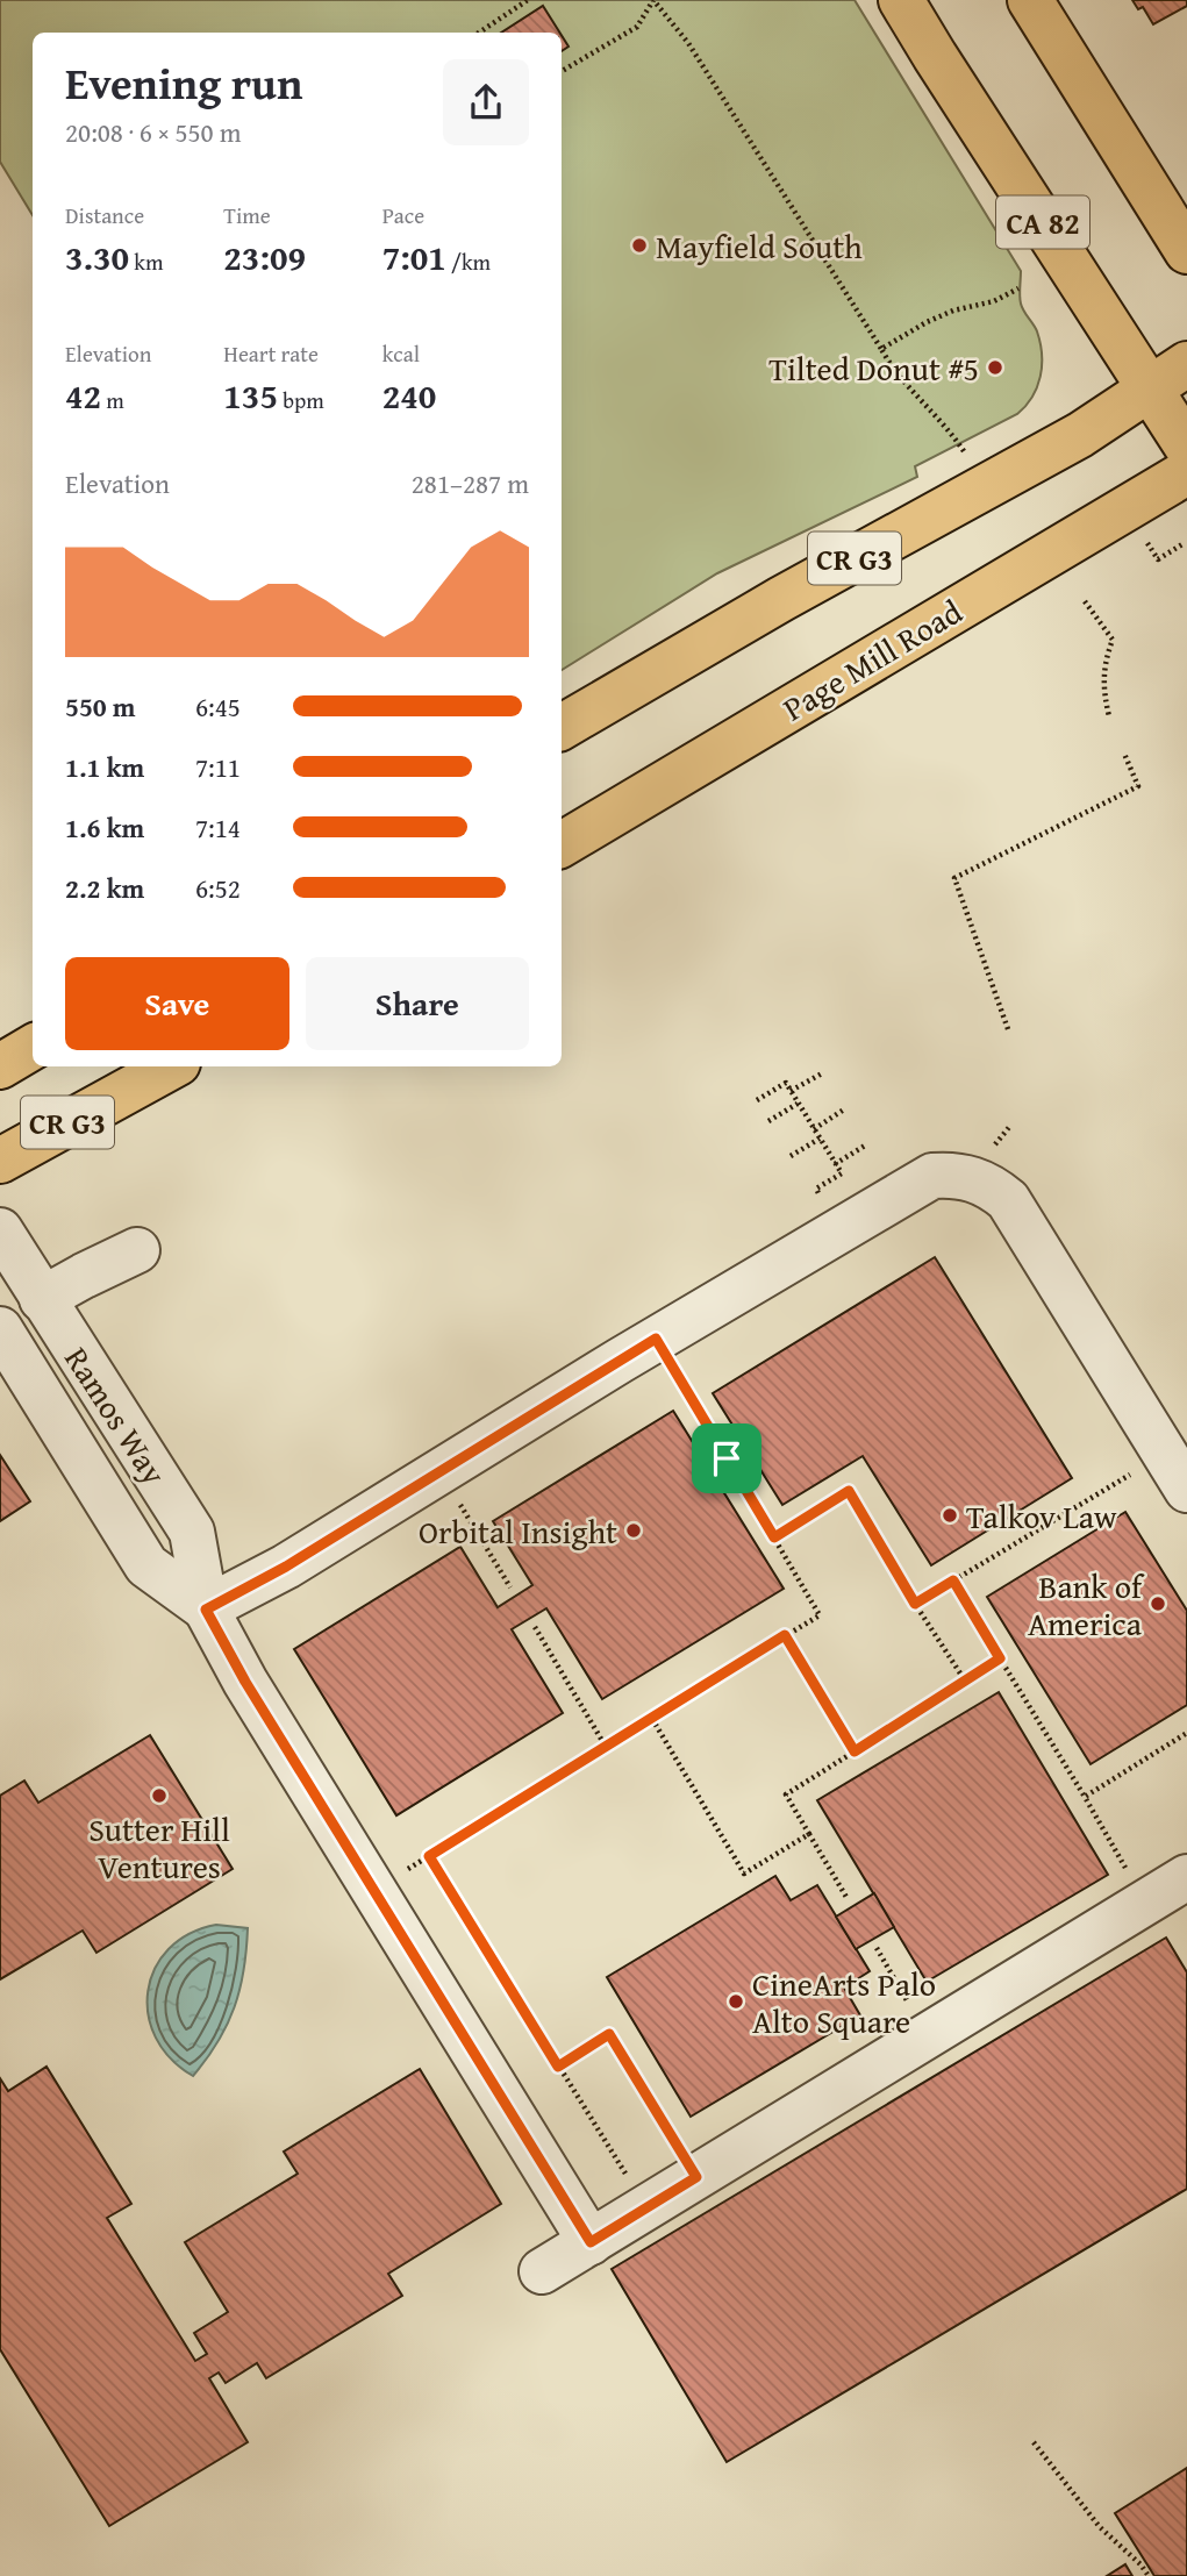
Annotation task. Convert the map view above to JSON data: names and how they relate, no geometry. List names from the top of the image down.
{
  "streets": {
    "main road": ["CA 82", "CR G3", "Page Mill Road"],
    "lane": ["Ramos Way"]
  },
  "crossings": [
    ["CA 82", "CR G3"]
  ],
  "places": [
    "Mayfield South",
    "Tilted Donut #5",
    "Talkov Law",
    "Orbital Insight",
    "Bank of America",
    "Sutter Hill Ventures",
    "CineArts Palo Alto Square"
  ],
  "page": {
    "heading": ["Evening run", "20:08 · 6 × 550 m"],
    "stats": [
      ["Distance", "3.30 km"],
      ["Time", "23:09"],
      ["Pace", "7:01 /km"],
      ["Elevation", "42 m"],
      ["Heart rate", "135 bpm"],
      ["kcal", "240"]
    ],
    "chart": ["Elevation", "281–287 m"],
    "list": [
      {
        "name": "550 m",
        "note": "6:45"
      },
      {
        "name": "1.1 km",
        "note": "7:11"
      },
      {
        "name": "1.6 km",
        "note": "7:14"
      },
      {
        "name": "2.2 km",
        "note": "6:52"
      }
    ],
    "buttons": ["Save", "Share"]
  }
}
